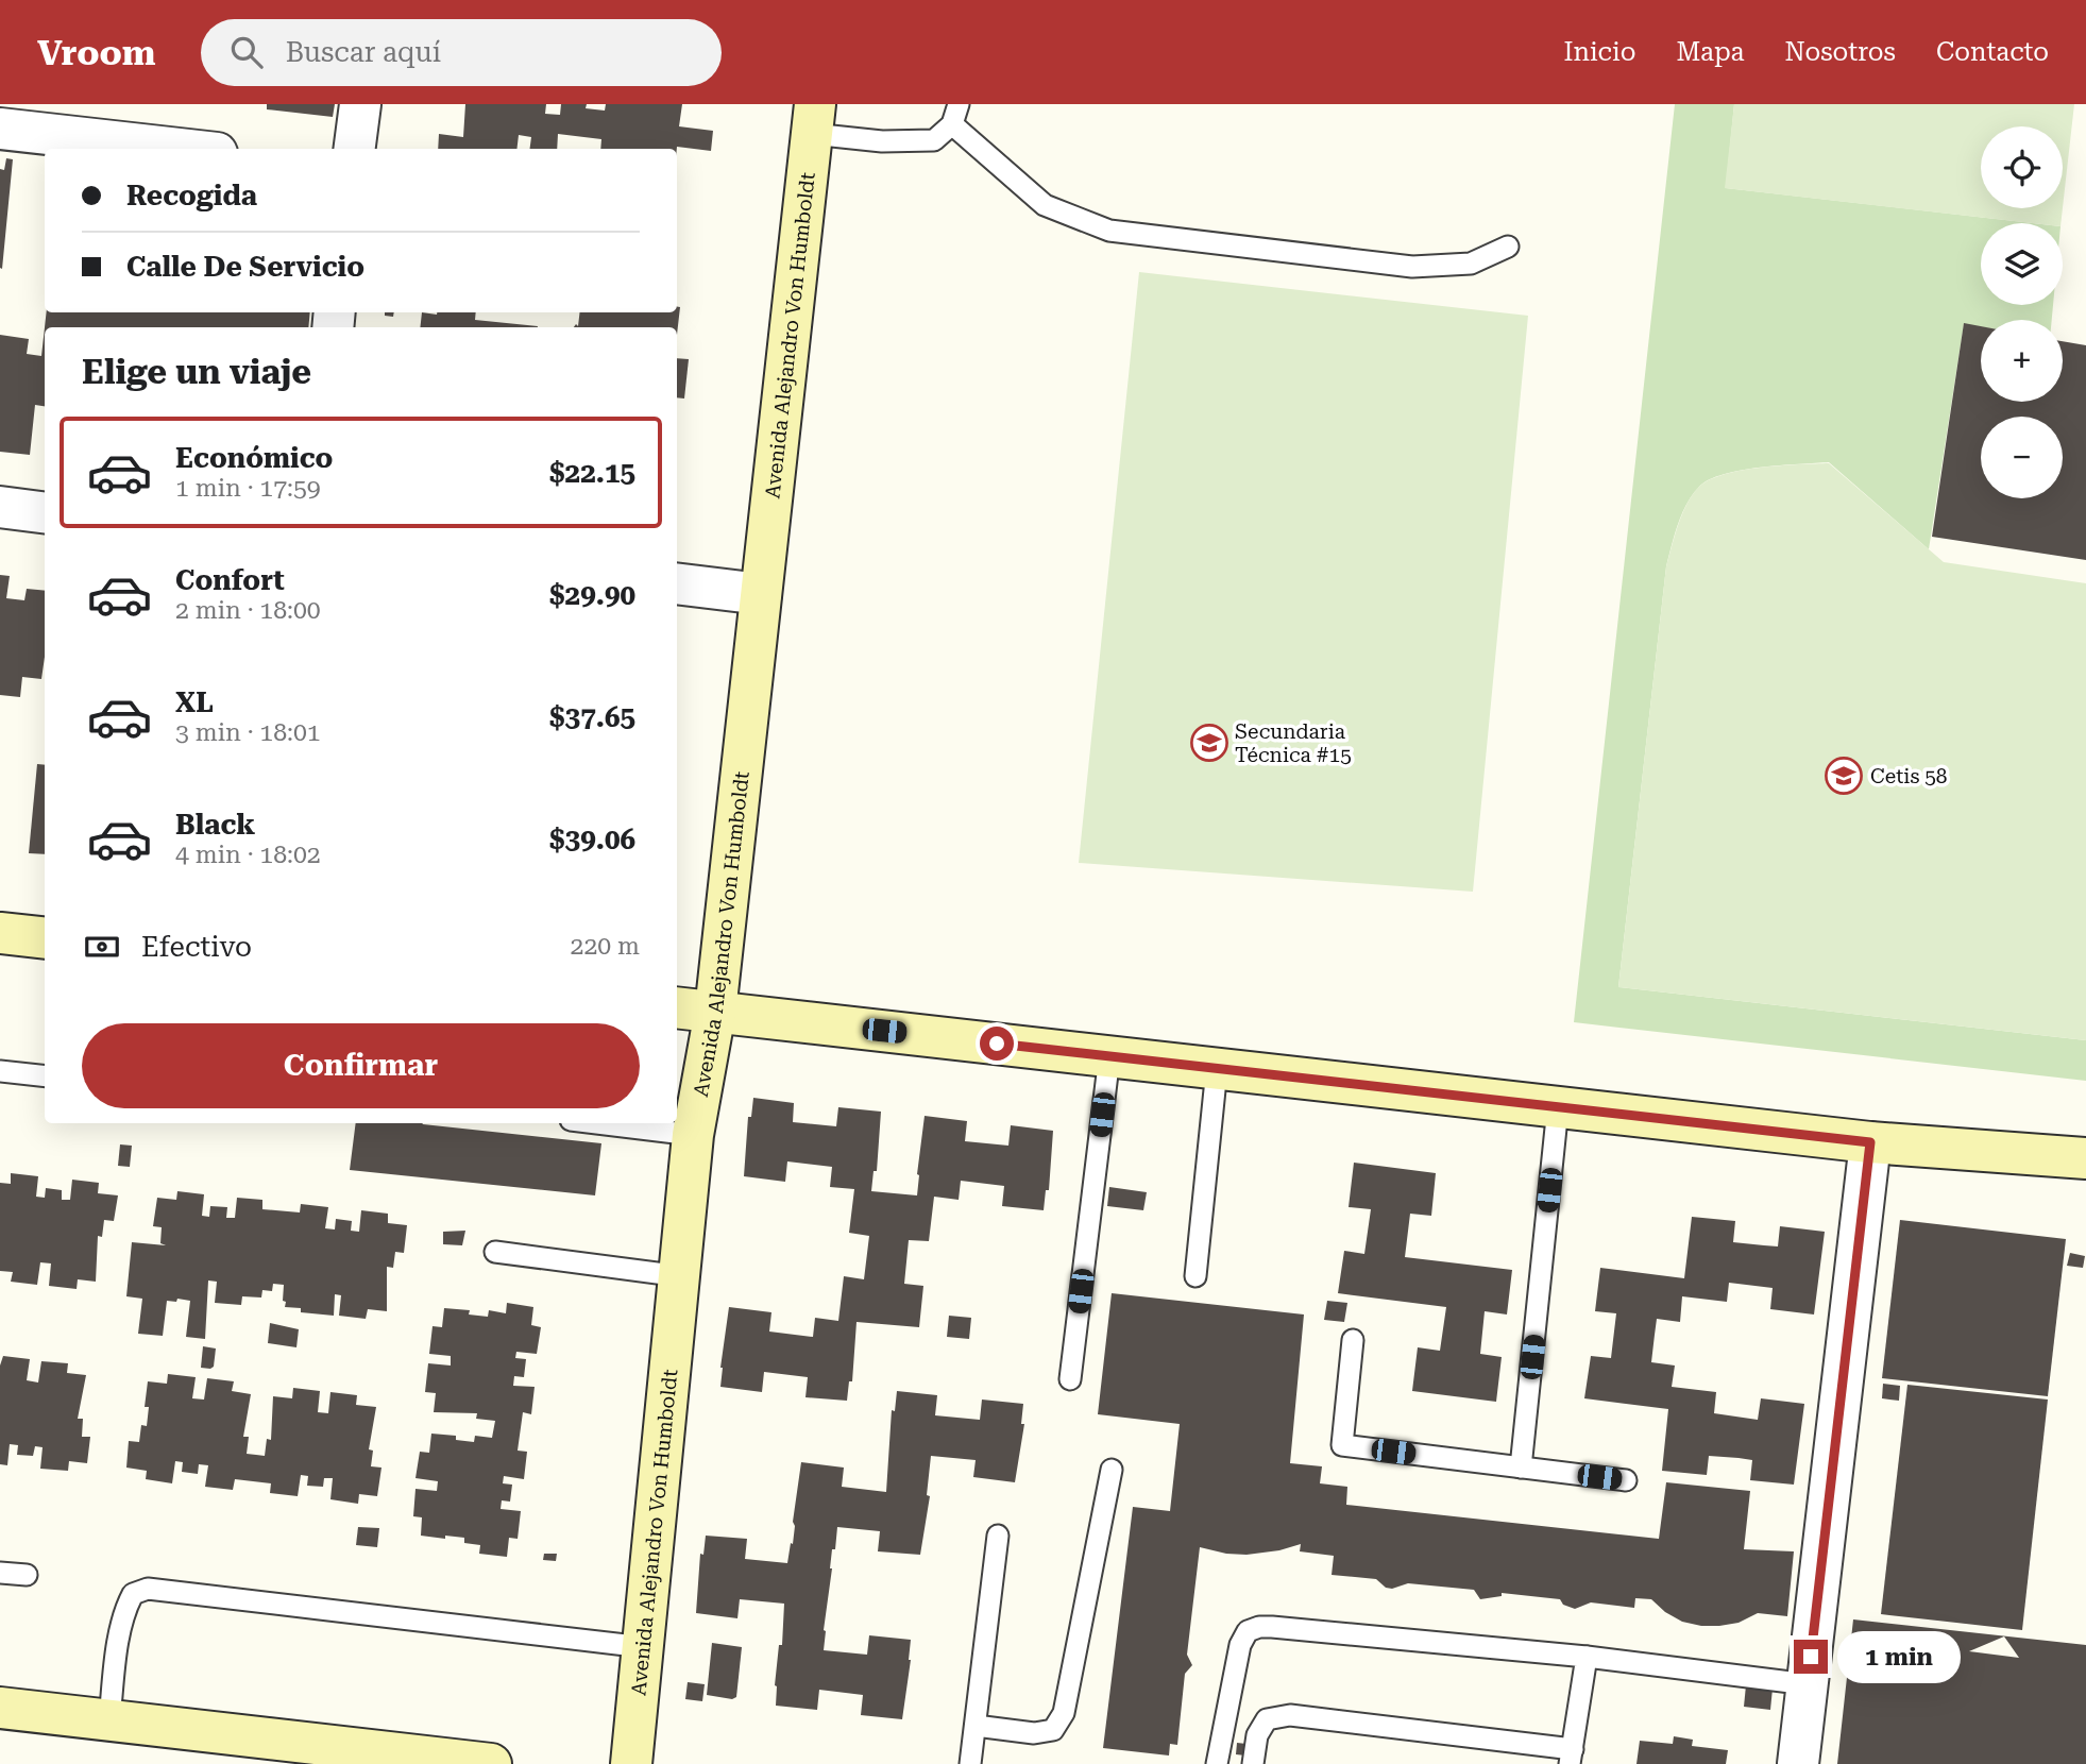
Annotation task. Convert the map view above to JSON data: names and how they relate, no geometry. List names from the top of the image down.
{
  "streets": {
    "main road": ["Avenida Alejandro Von Humboldt"]
  },
  "places": {
    "school or university": ["Secundaria Técnica #15", "Cetis 58"]
  },
  "page": {
    "header": "Vroom",
    "search": "Buscar aquí",
    "nav": [
      "Inicio",
      "Mapa",
      "Nosotros",
      "Contacto"
    ],
    "map_buttons": ["+", "−"],
    "banner": ["Recogida", "Calle De Servicio"],
    "heading": "Elige un viaje",
    "list": [
      {
        "name": "Económico",
        "note": "1 min · 17:59",
        "value": "$22.15"
      },
      {
        "name": "Confort",
        "note": "2 min · 18:00",
        "value": "$29.90"
      },
      {
        "name": "XL",
        "note": "3 min · 18:01",
        "value": "$37.65"
      },
      {
        "name": "Black",
        "note": "4 min · 18:02",
        "value": "$39.06"
      }
    ],
    "pay": ["Efectivo", "220 m"],
    "buttons": "Confirmar",
    "bubble": "1 min"
  }
}
